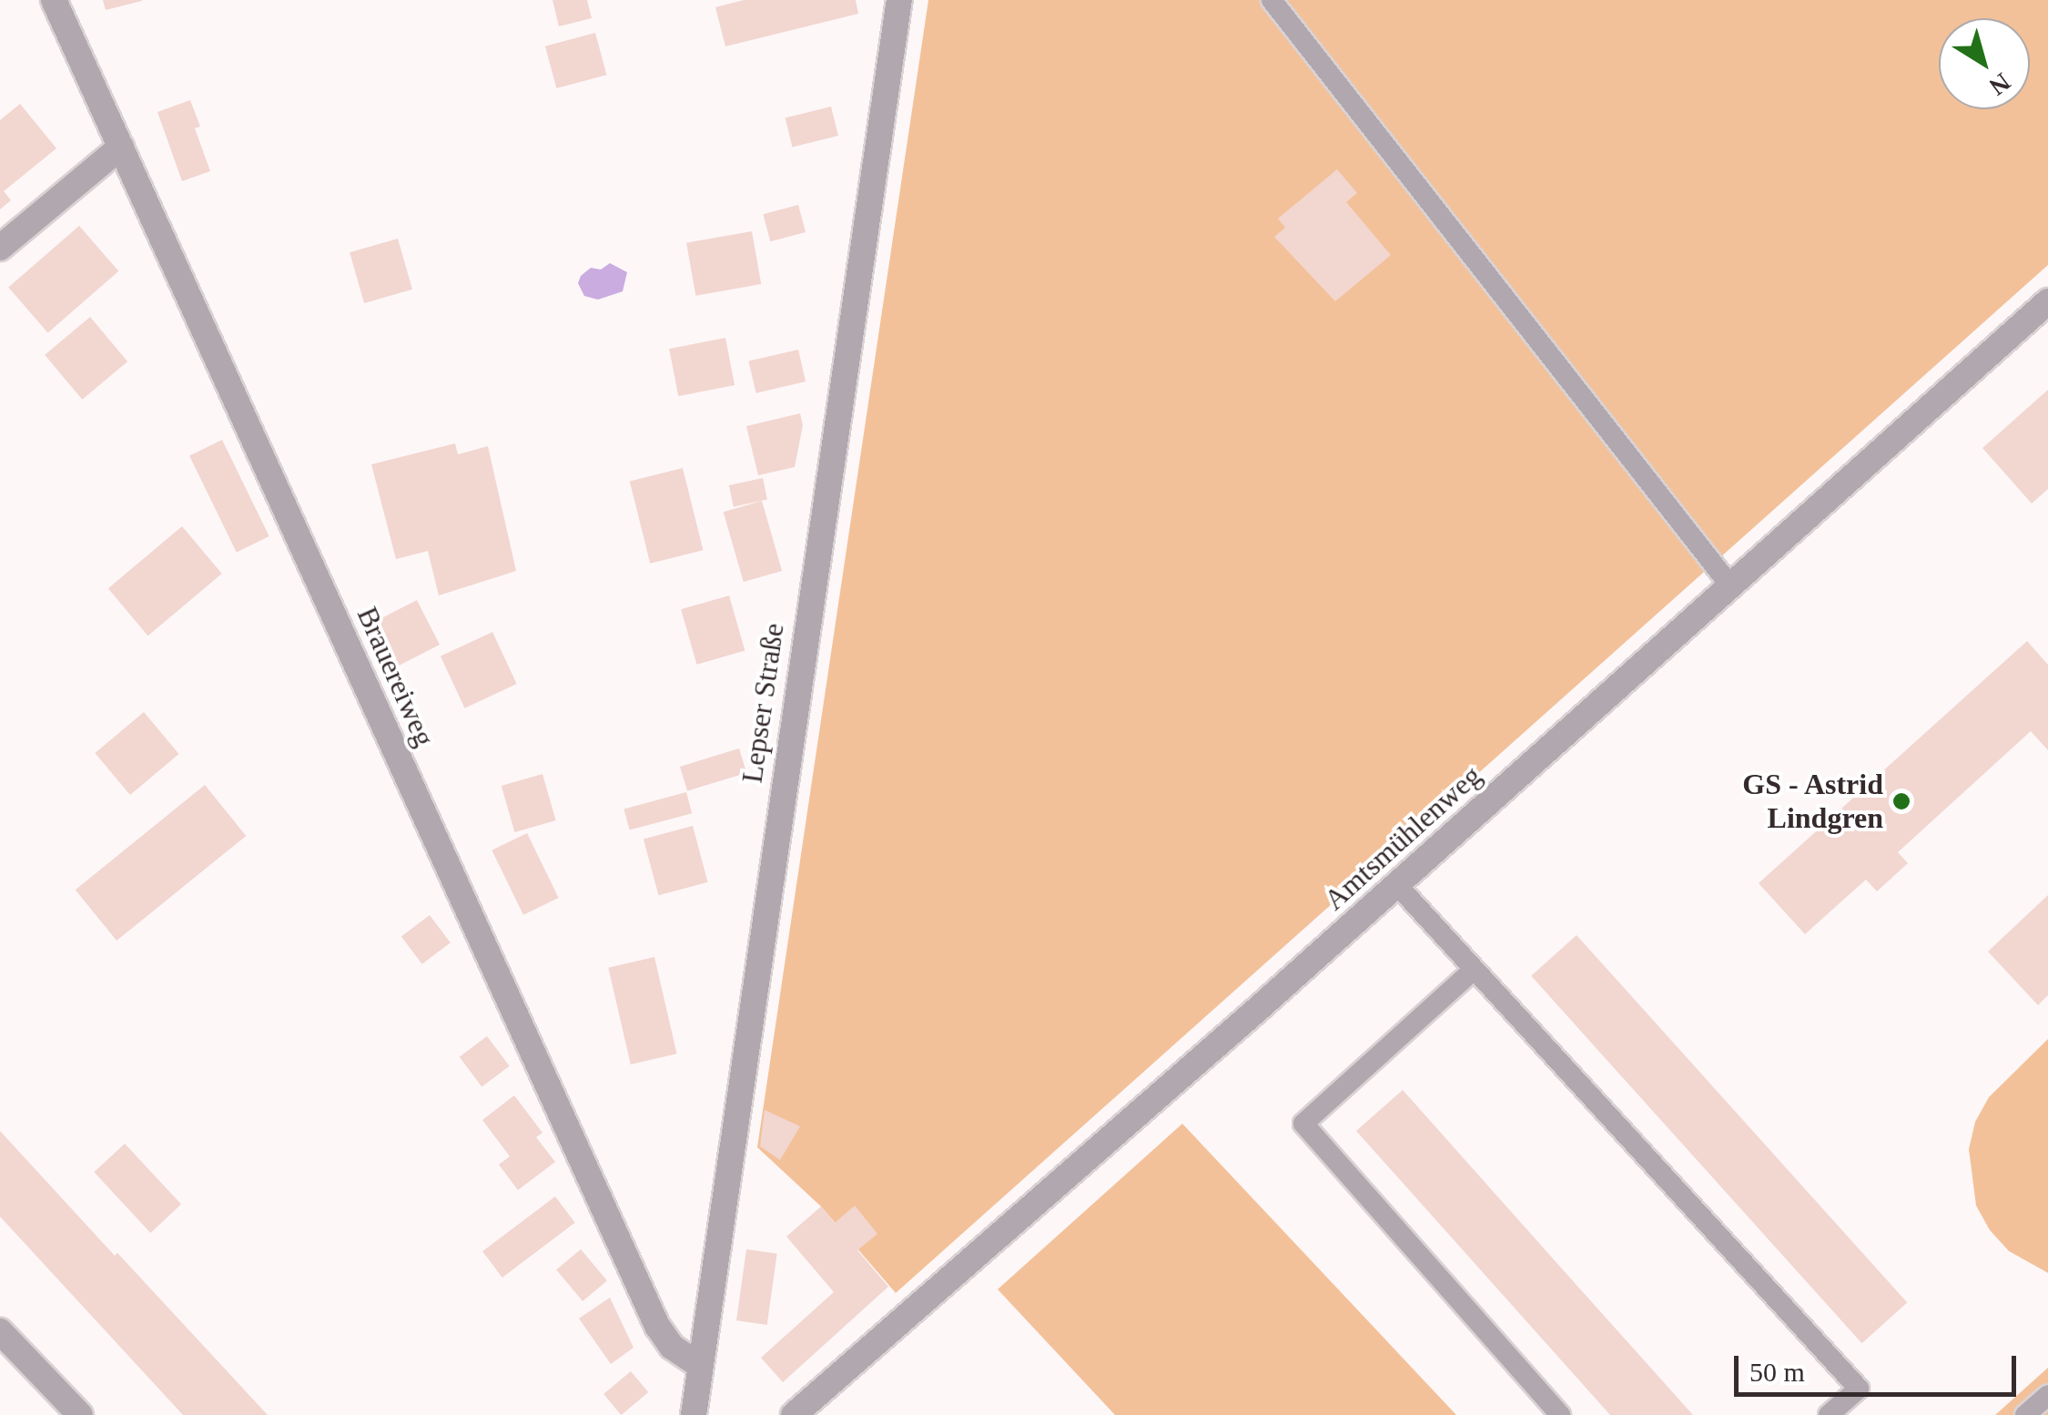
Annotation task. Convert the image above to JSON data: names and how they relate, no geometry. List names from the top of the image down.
{
  "streets": {
    "street": ["Brauereiweg", "Lepser Straße", "Amtsmühlenweg"]
  },
  "crossings": [
    ["Brauereiweg", "Lepser Straße"]
  ],
  "places": ["GS - Astrid Lindgren"],
  "scale_bar": "50 m",
  "north": "bottom right"
}
